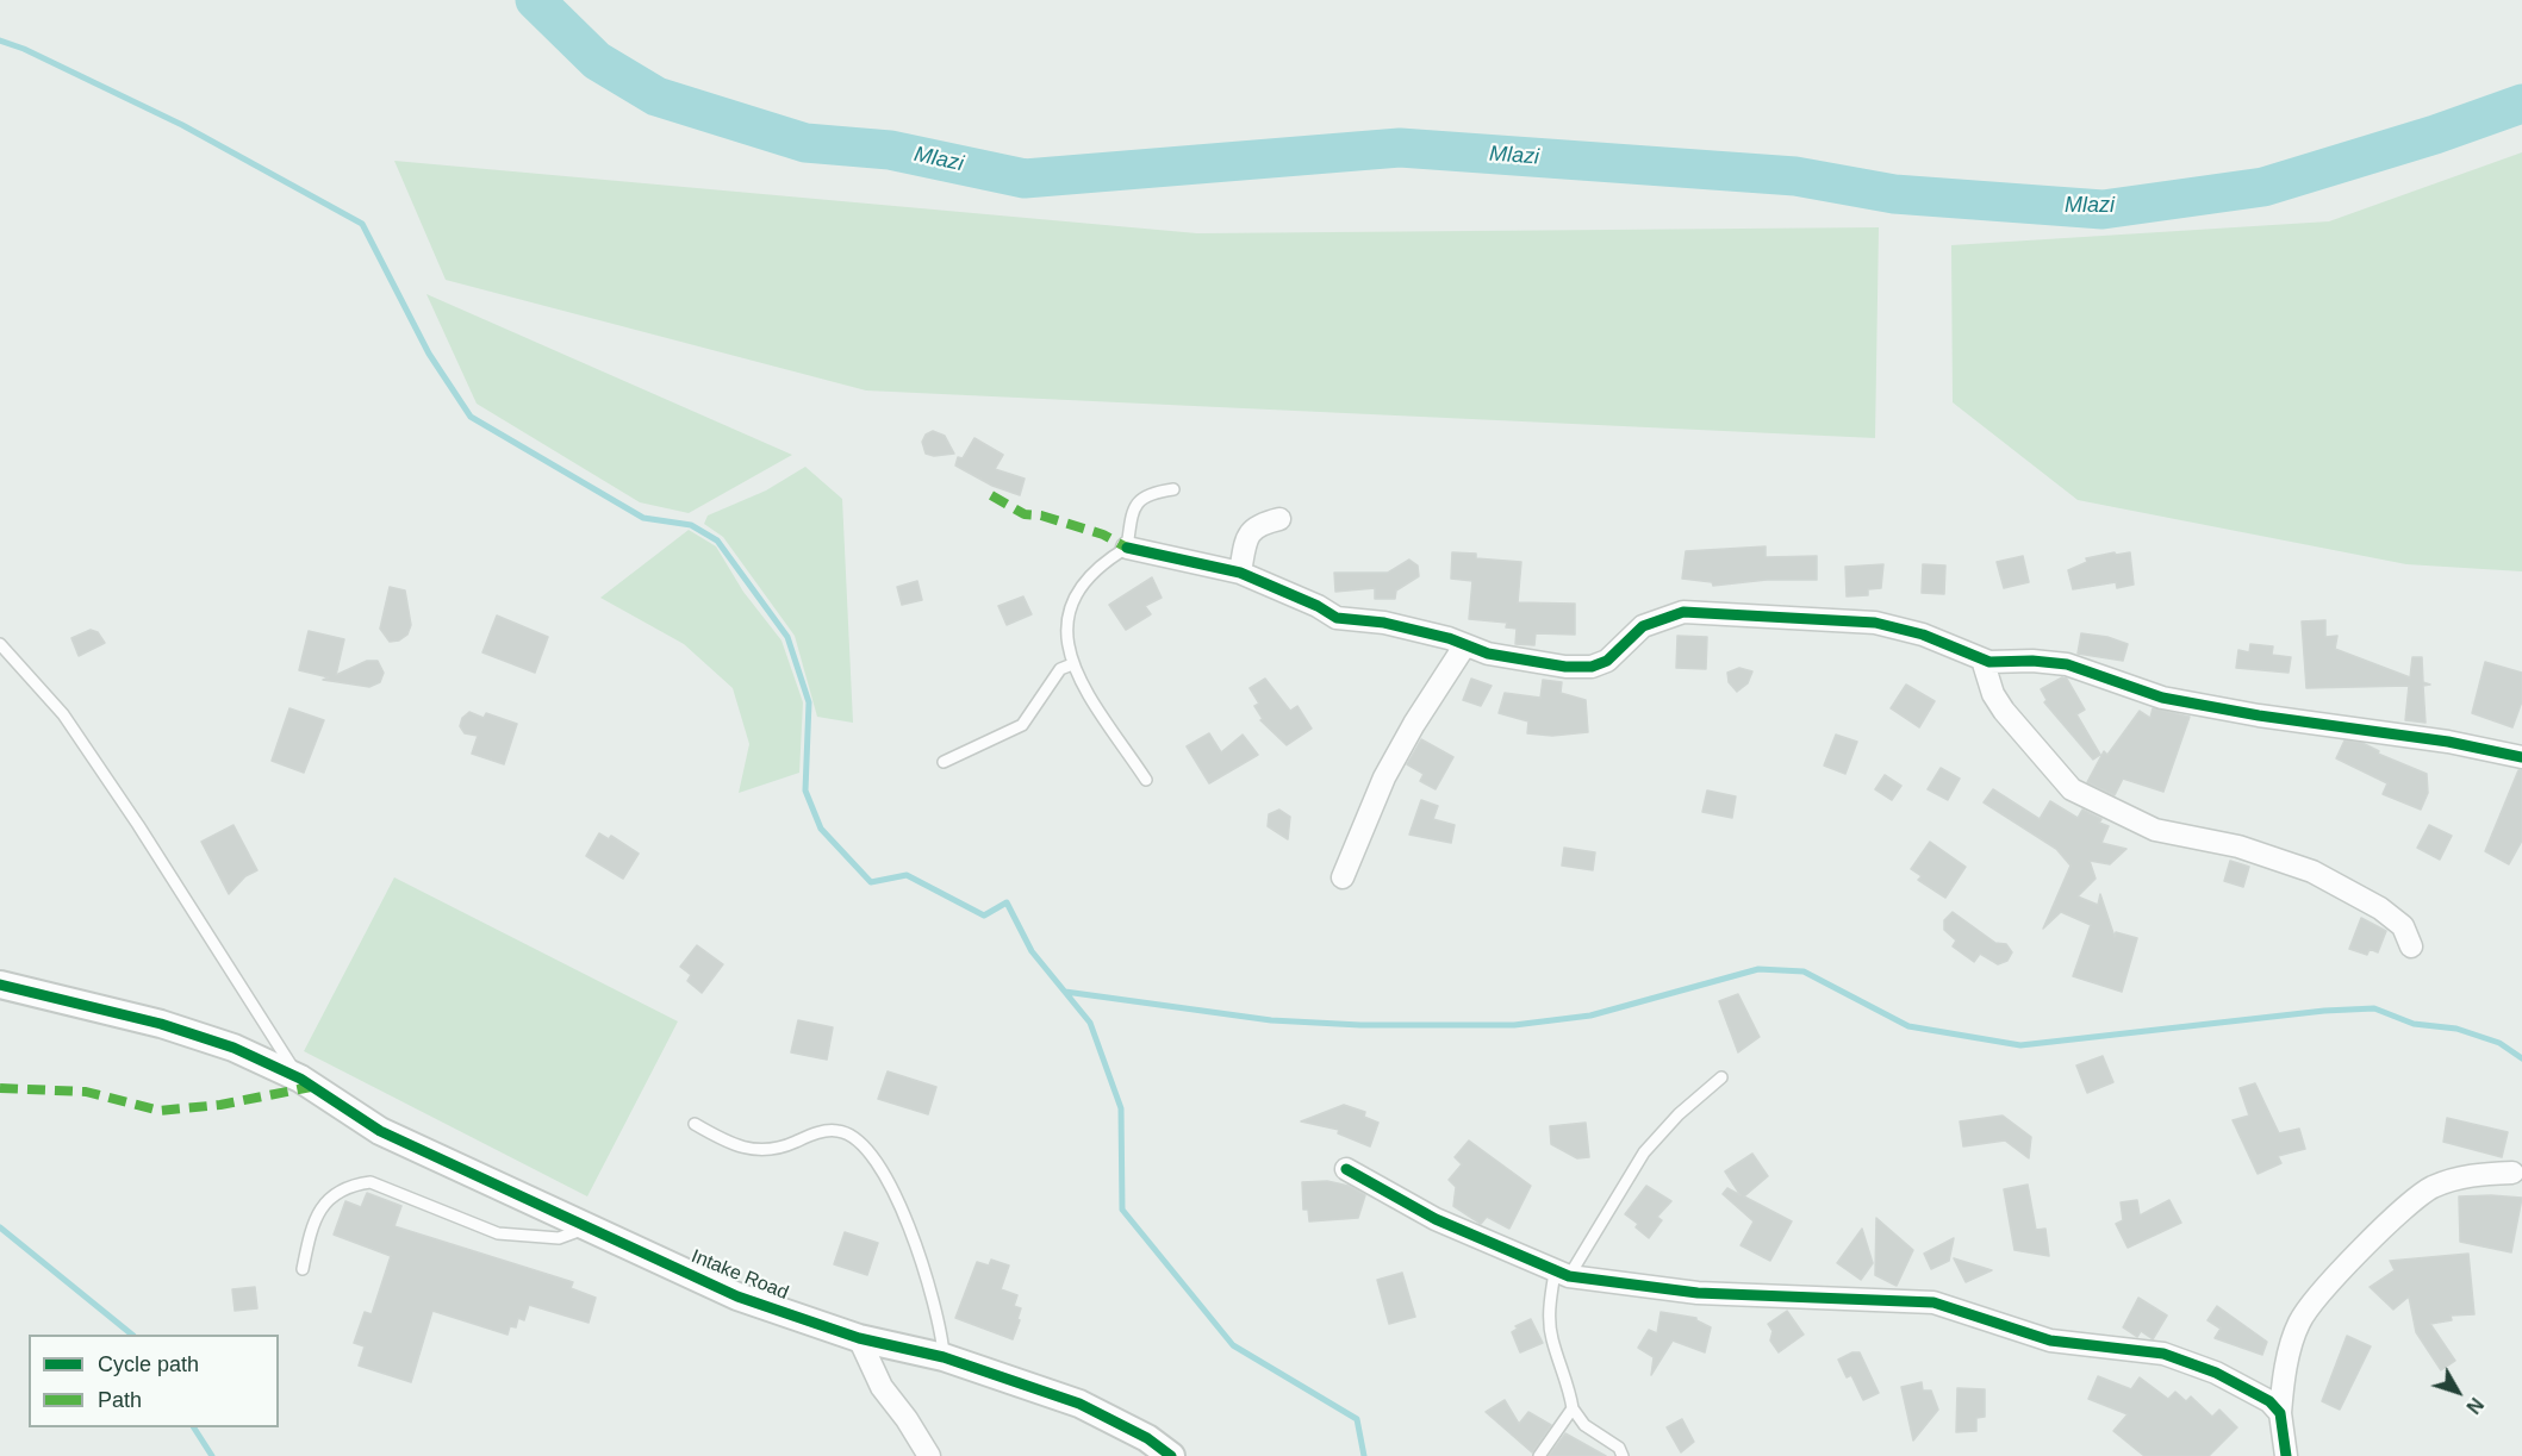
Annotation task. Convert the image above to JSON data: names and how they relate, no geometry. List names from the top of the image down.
{
  "streets": {
    "street": ["Intake Road"]
  },
  "water": ["Mlazi"],
  "legend": ["Cycle path", "Path"],
  "north": "bottom right"
}
